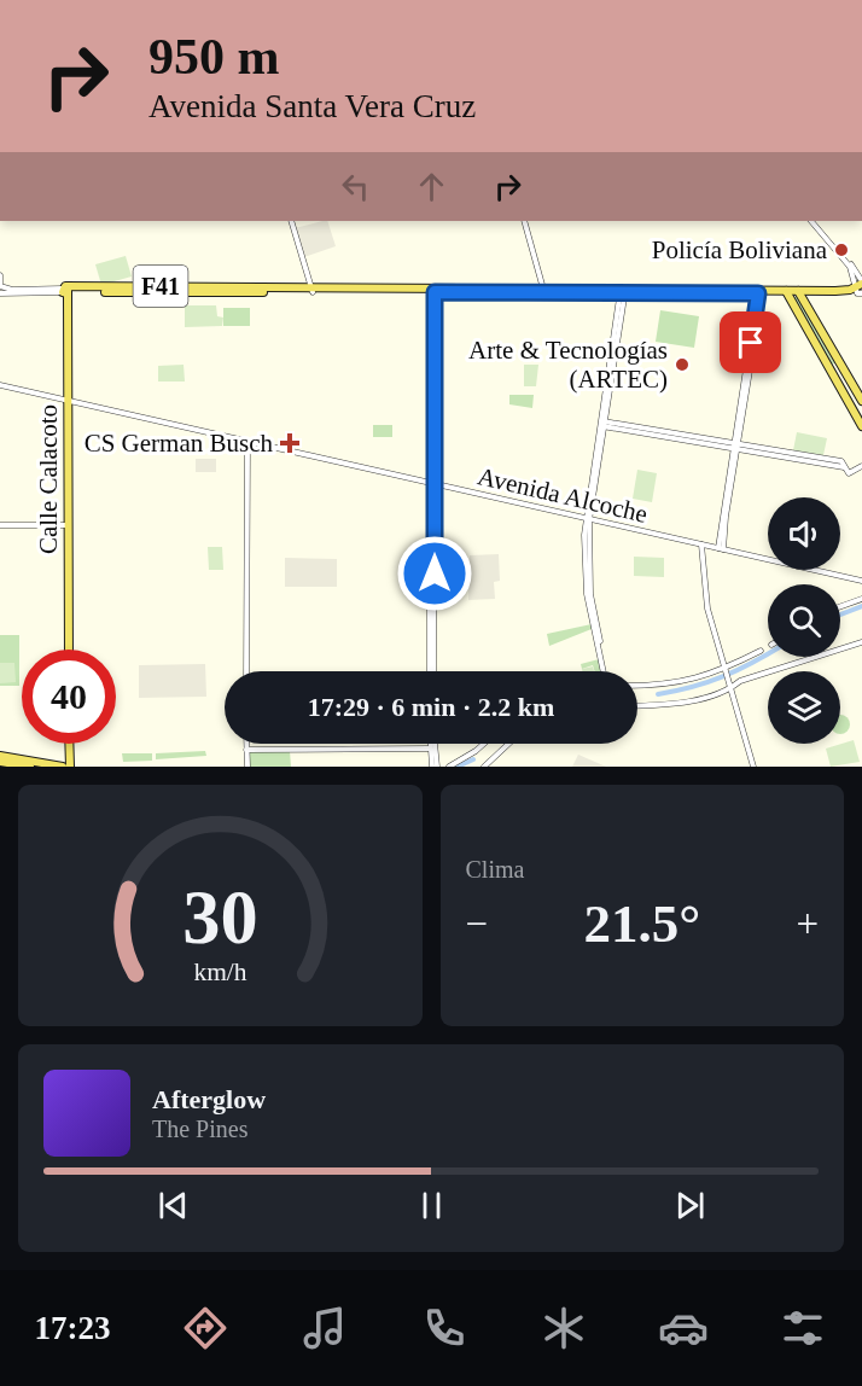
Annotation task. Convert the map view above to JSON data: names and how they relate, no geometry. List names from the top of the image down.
{
  "streets": {
    "main road": ["F41", "Calle Calacoto"],
    "street": ["Avenida Alcoche"]
  },
  "crossings": [
    ["F41", "Calle Calacoto"],
    ["Calle Calacoto", "Avenida Alcoche"]
  ],
  "places": {
    "other": ["Policía Boliviana", "Arte & Tecnologías (ARTEC)"],
    "health": ["CS German Busch"]
  },
  "page": {
    "turn": ["950 m", "Avenida Santa Vera Cruz"],
    "limit": "40",
    "trip": "17:29 · 6 min · 2.2 km",
    "tile": "Clima",
    "heat": ["−", "21.5°", "+"],
    "song": ["Afterglow", "The Pines"],
    "tabs": "17:23",
    "gauge": ["30", "km/h"]
  }
}
